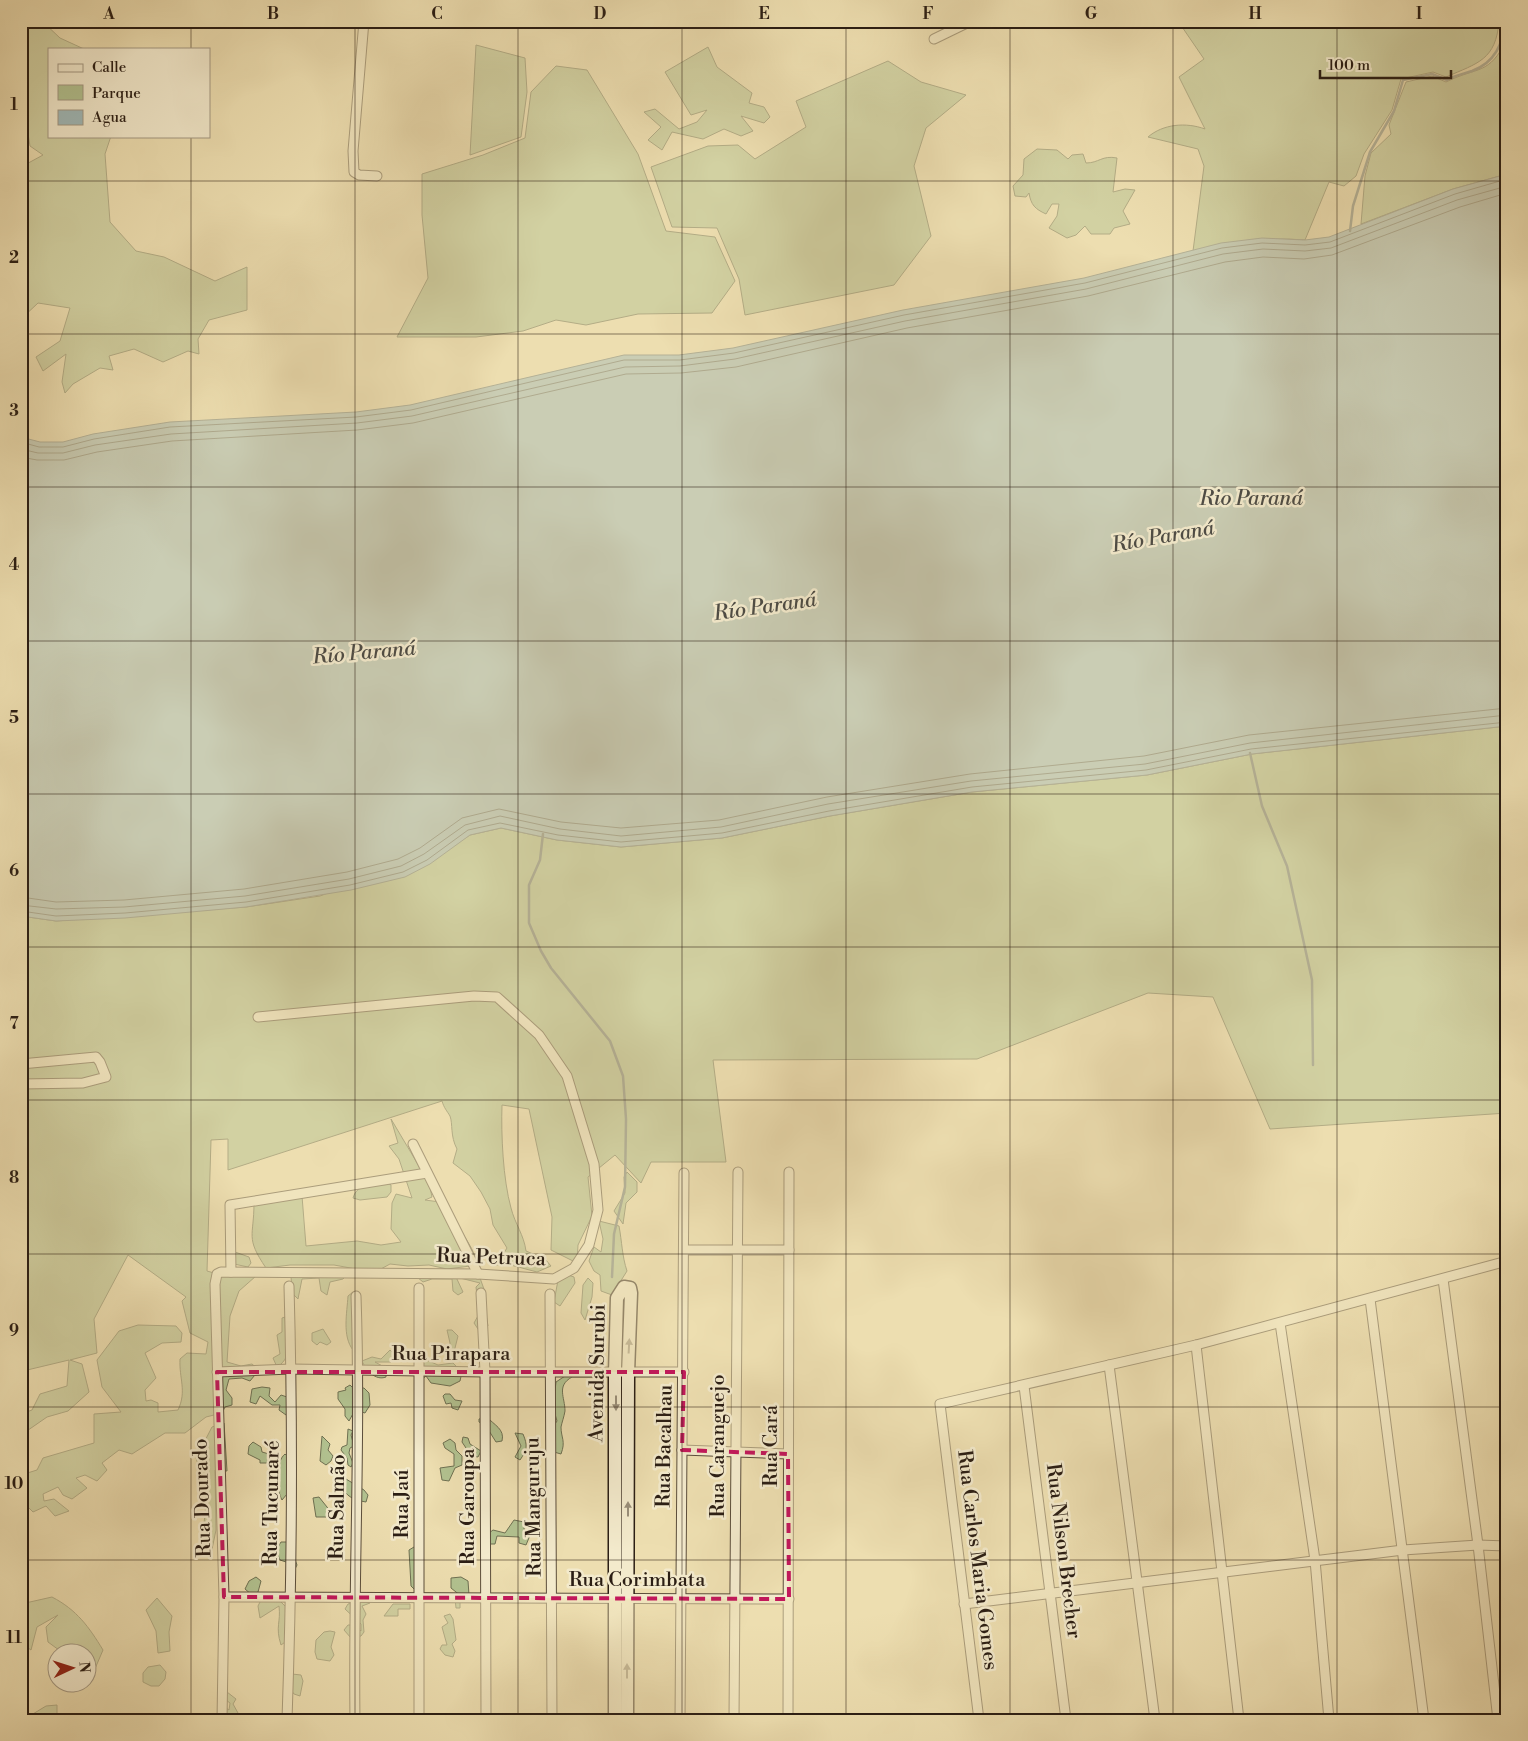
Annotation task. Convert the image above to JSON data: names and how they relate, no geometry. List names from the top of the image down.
{
  "streets": {
    "street": [
      "Rua Petruca",
      "Rua Pirapara",
      "Avenida Surubi",
      "Rua Bacalhau",
      "Rua Caranguejo",
      "Rua Cará",
      "Rua Dourado",
      "Rua Tucunaré",
      "Rua Jaú",
      "Rua Salmão",
      "Rua Garoupa",
      "Rua Manguruju",
      "Rua Nilson Brecher",
      "Rua Carlos Maria Gomes",
      "Rua Corimbata"
    ]
  },
  "crossings": [
    ["Rua Petruca", "Rua Dourado"],
    ["Rua Pirapara", "Avenida Surubi"],
    ["Rua Pirapara", "Rua Bacalhau"],
    ["Rua Pirapara", "Rua Dourado"],
    ["Rua Pirapara", "Rua Tucunaré"],
    ["Rua Pirapara", "Rua Jaú"],
    ["Rua Pirapara", "Rua Salmão"],
    ["Rua Pirapara", "Rua Garoupa"],
    ["Rua Pirapara", "Rua Manguruju"],
    ["Avenida Surubi", "Rua Corimbata"],
    ["Rua Bacalhau", "Rua Corimbata"],
    ["Rua Caranguejo", "Rua Corimbata"],
    ["Rua Cará", "Rua Corimbata"],
    ["Rua Dourado", "Rua Corimbata"],
    ["Rua Tucunaré", "Rua Corimbata"],
    ["Rua Jaú", "Rua Corimbata"],
    ["Rua Salmão", "Rua Corimbata"],
    ["Rua Garoupa", "Rua Corimbata"],
    ["Rua Manguruju", "Rua Corimbata"],
    ["Rua Nilson Brecher", "Rua Carlos Maria Gomes"]
  ],
  "water": ["Rio Paraná", "Río Paraná"],
  "legend": ["Calle", "Parque", "Agua"],
  "scale_bar": "100 m",
  "north": "right",
  "grid": {
    "columns": [
      "A",
      "B",
      "C",
      "D",
      "E",
      "F",
      "G",
      "H",
      "I"
    ],
    "rows": [
      "1",
      "2",
      "3",
      "4",
      "5",
      "6",
      "7",
      "8",
      "9",
      "10",
      "11"
    ]
  }
}
